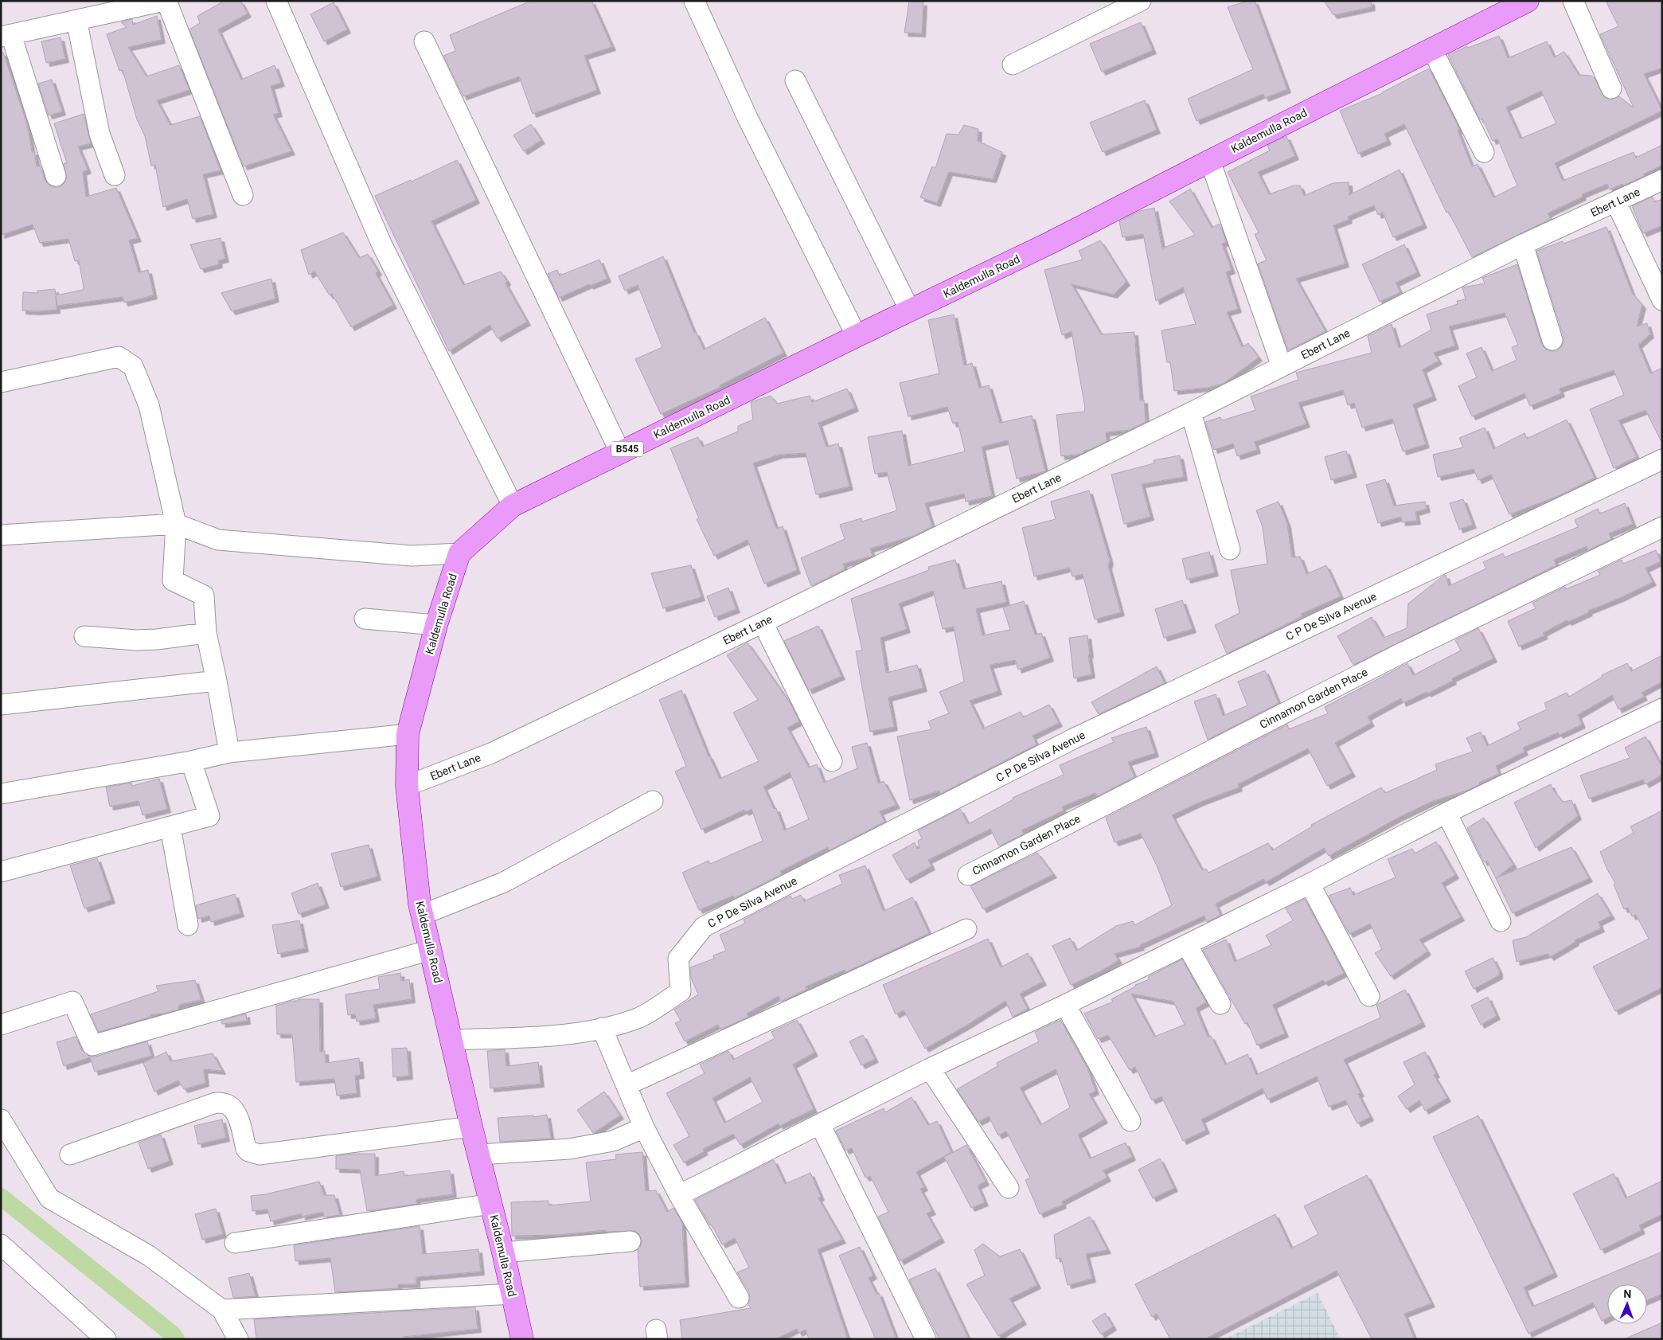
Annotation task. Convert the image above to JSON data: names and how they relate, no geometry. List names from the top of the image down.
{
  "streets": {
    "main road": ["Kaldemulla Road", "B545"],
    "street": ["Ebert Lane", "C P De Silva Avenue", "Cinnamon Garden Place"]
  },
  "crossings": [
    ["Kaldemulla Road", "Ebert Lane"],
    ["Kaldemulla Road", "C P De Silva Avenue"]
  ],
  "north": "top"
}
